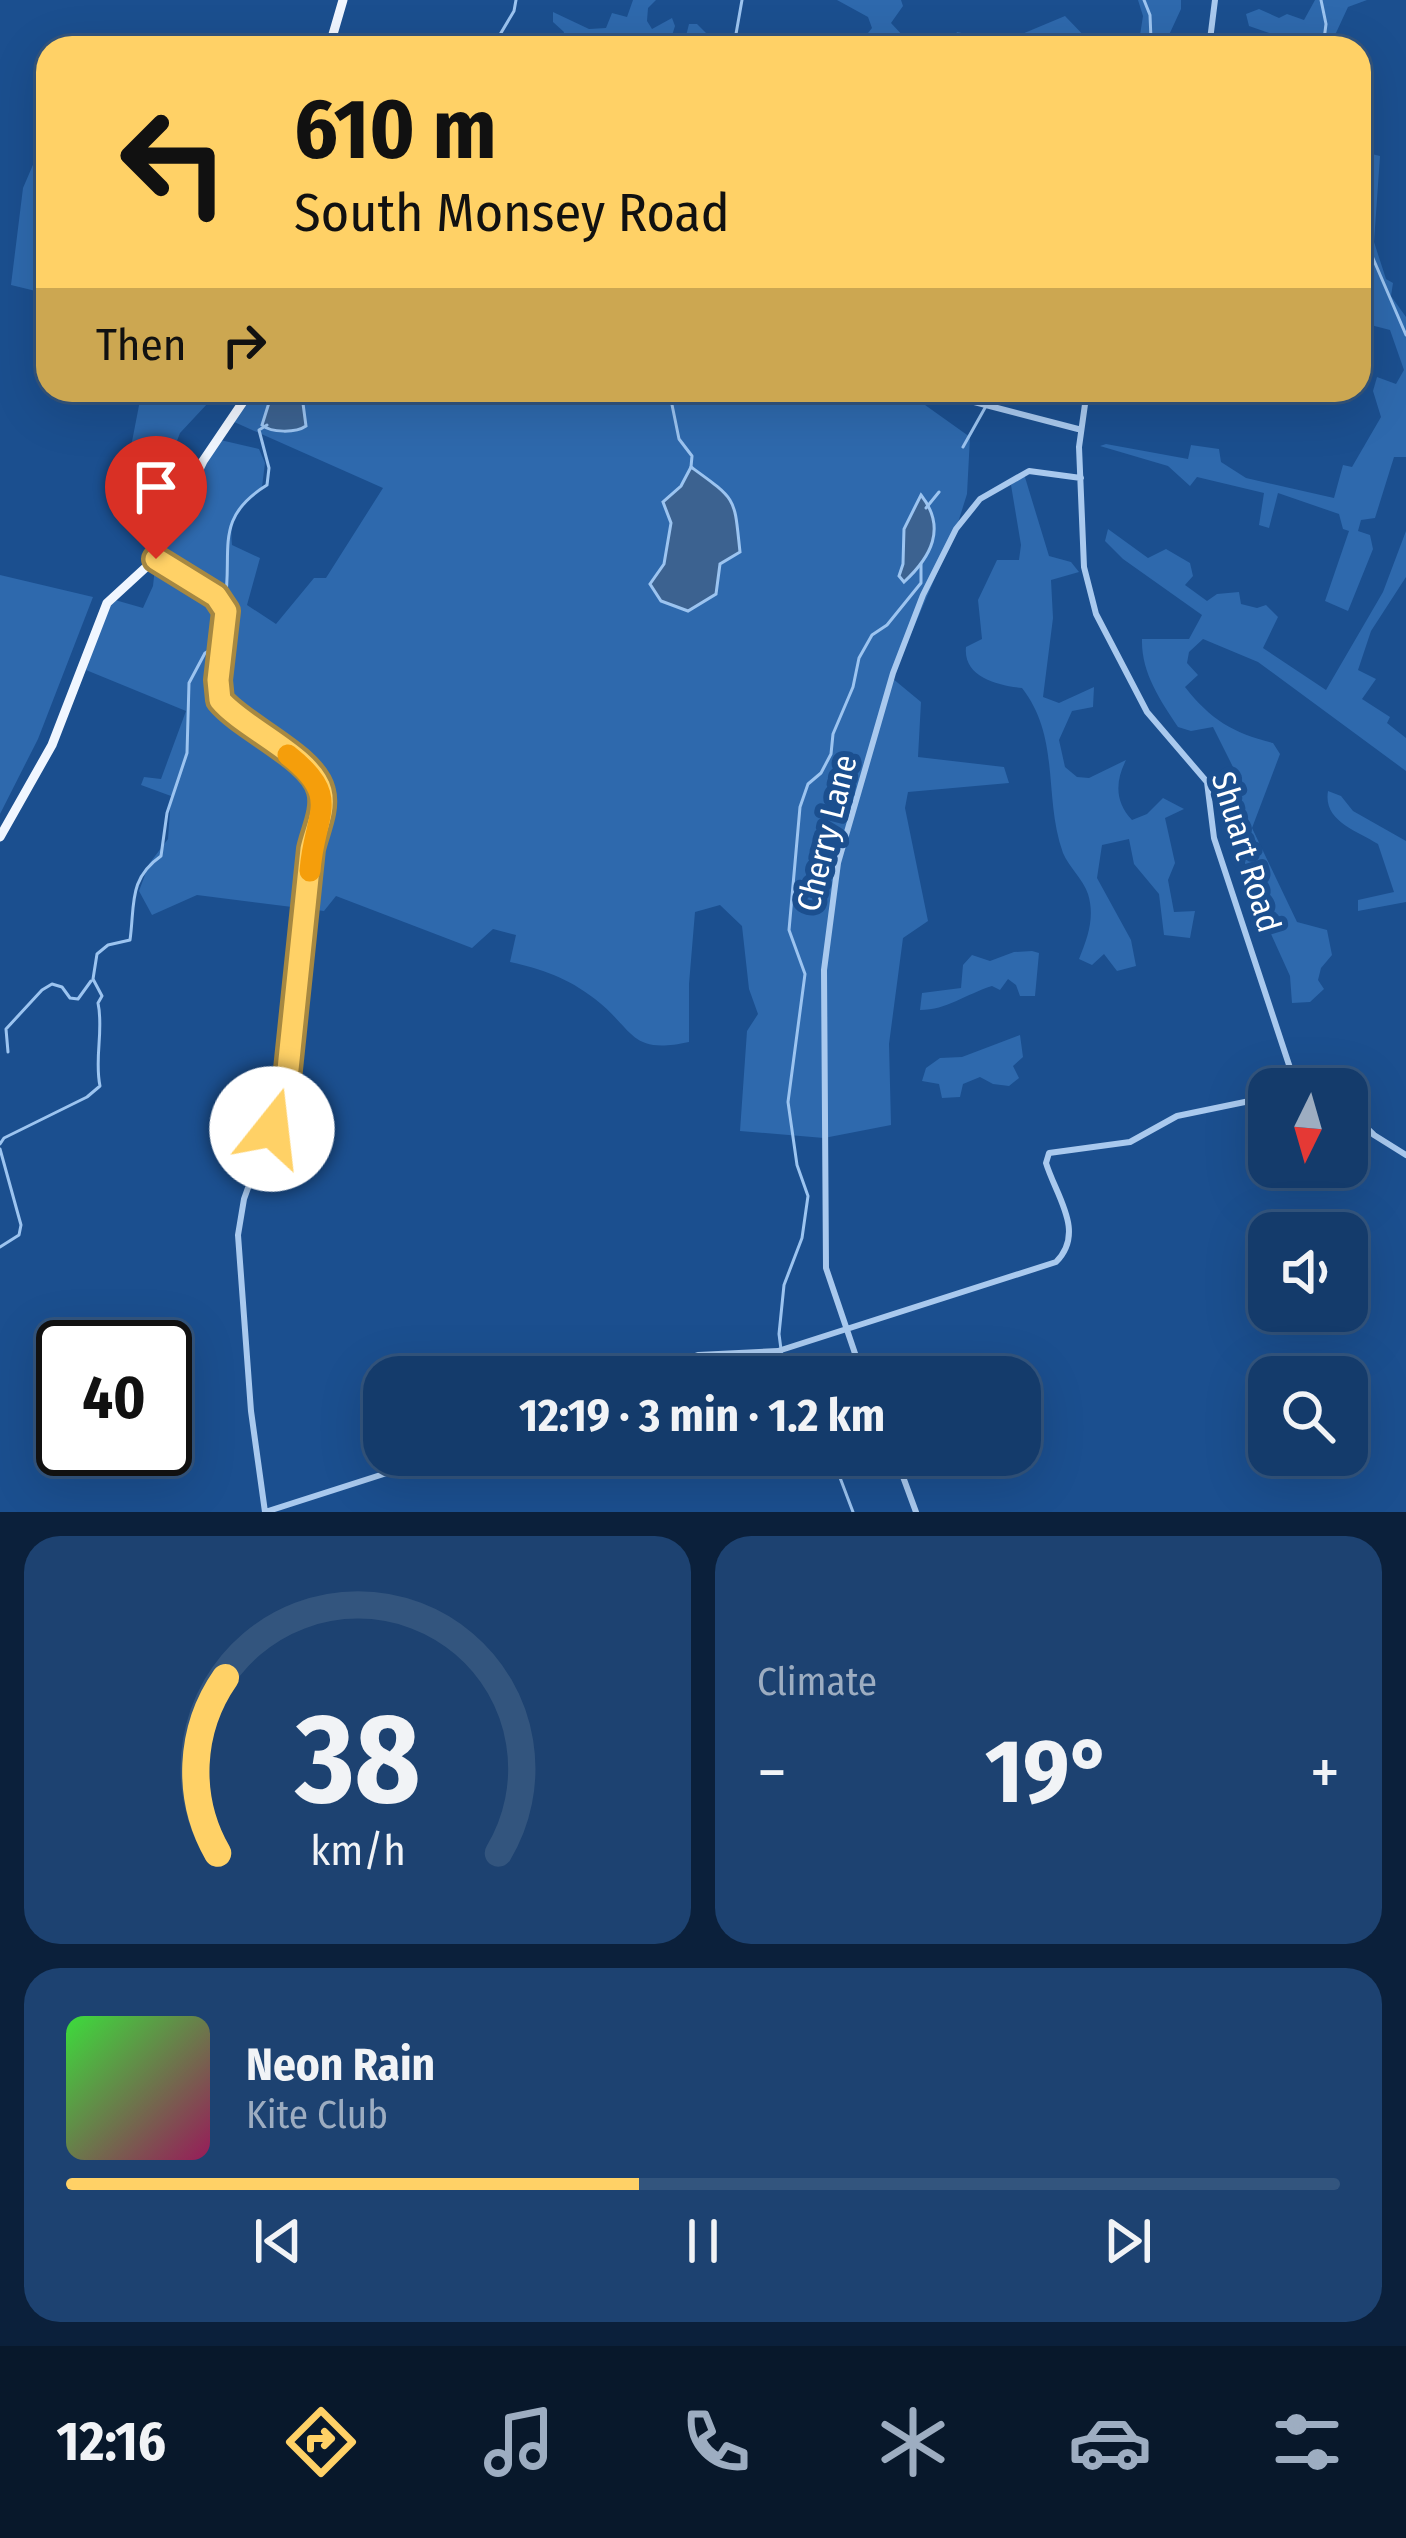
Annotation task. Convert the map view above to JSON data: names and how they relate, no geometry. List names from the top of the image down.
{
  "streets": {
    "street": ["Cherry Lane", "Shuart Road"]
  },
  "crossings": [
    ["Cherry Lane", "Shuart Road"]
  ],
  "north": "bottom",
  "page": {
    "turn": ["610 m", "South Monsey Road"],
    "then": "Then",
    "limit": "40",
    "trip": "12:19 · 3 min · 1.2 km",
    "tile": "Climate",
    "heat": ["−", "19°", "+"],
    "song": ["Neon Rain", "Kite Club"],
    "tabs": "12:16",
    "gauge": ["38", "km/h"]
  }
}
